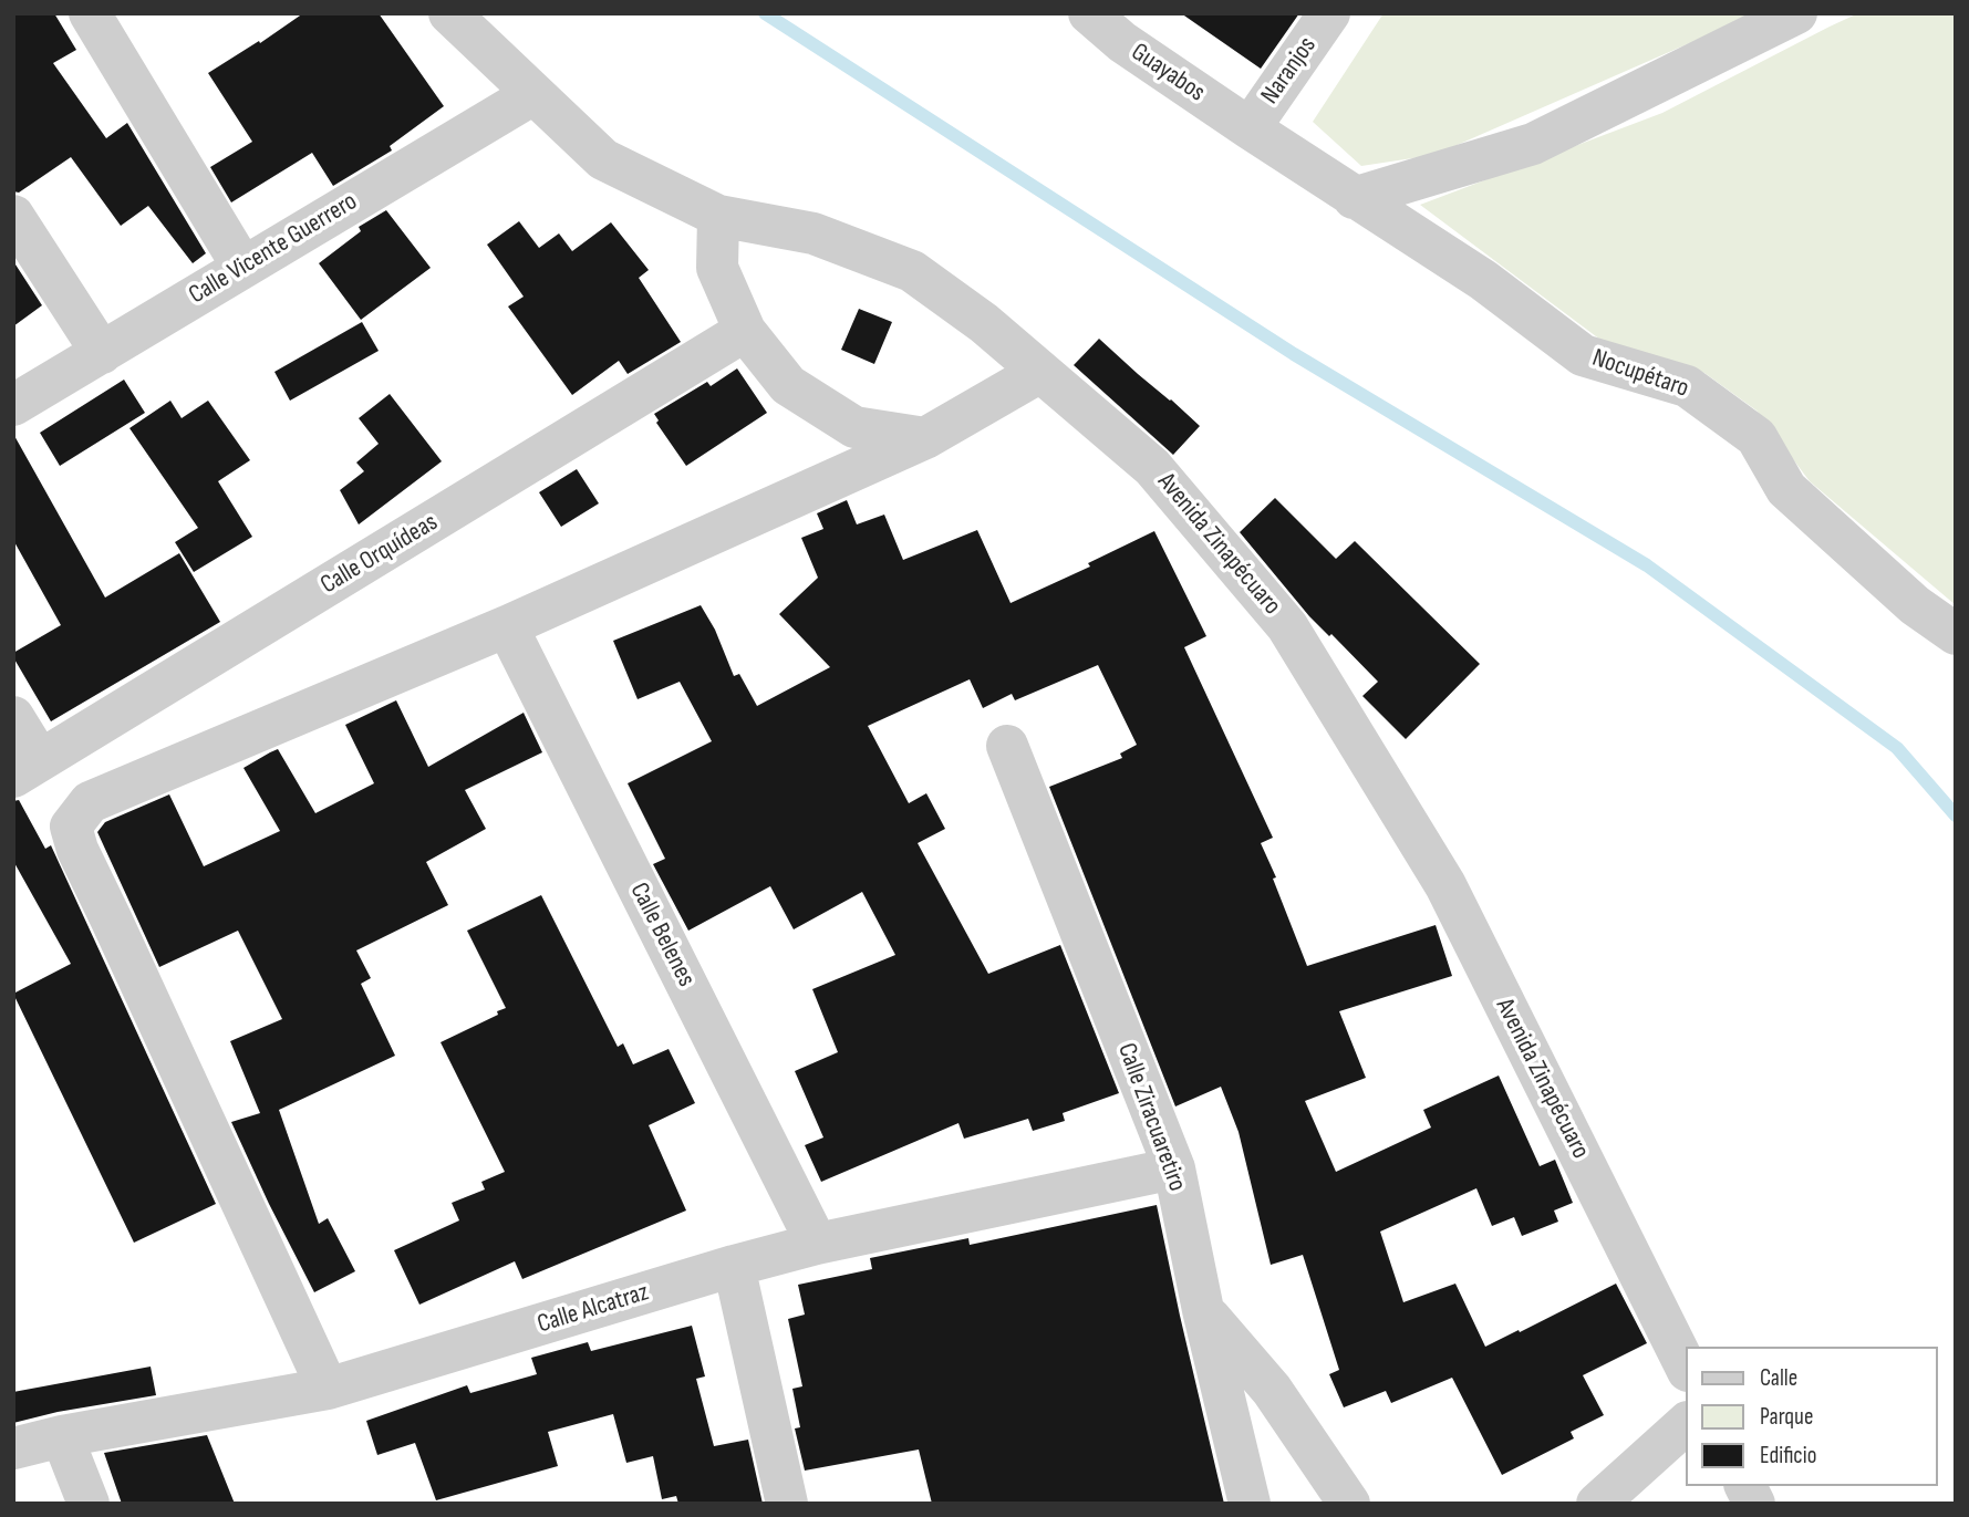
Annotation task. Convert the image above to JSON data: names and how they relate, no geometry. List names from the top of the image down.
{
  "streets": {
    "street": [
      "Naranjos",
      "Guayabos",
      "Calle Vicente Guerrero",
      "Nocupétaro",
      "Avenida Zinapécuaro",
      "Calle Orquídeas",
      "Calle Belenes",
      "Calle Ziracuaretiro",
      "Calle Alcatraz"
    ]
  },
  "crossings": [
    ["Naranjos", "Guayabos"],
    ["Naranjos", "Nocupétaro"],
    ["Guayabos", "Nocupétaro"],
    ["Calle Vicente Guerrero", "Avenida Zinapécuaro"],
    ["Calle Belenes", "Calle Alcatraz"],
    ["Calle Ziracuaretiro", "Calle Alcatraz"]
  ],
  "legend": ["Calle", "Parque", "Edificio"]
}
